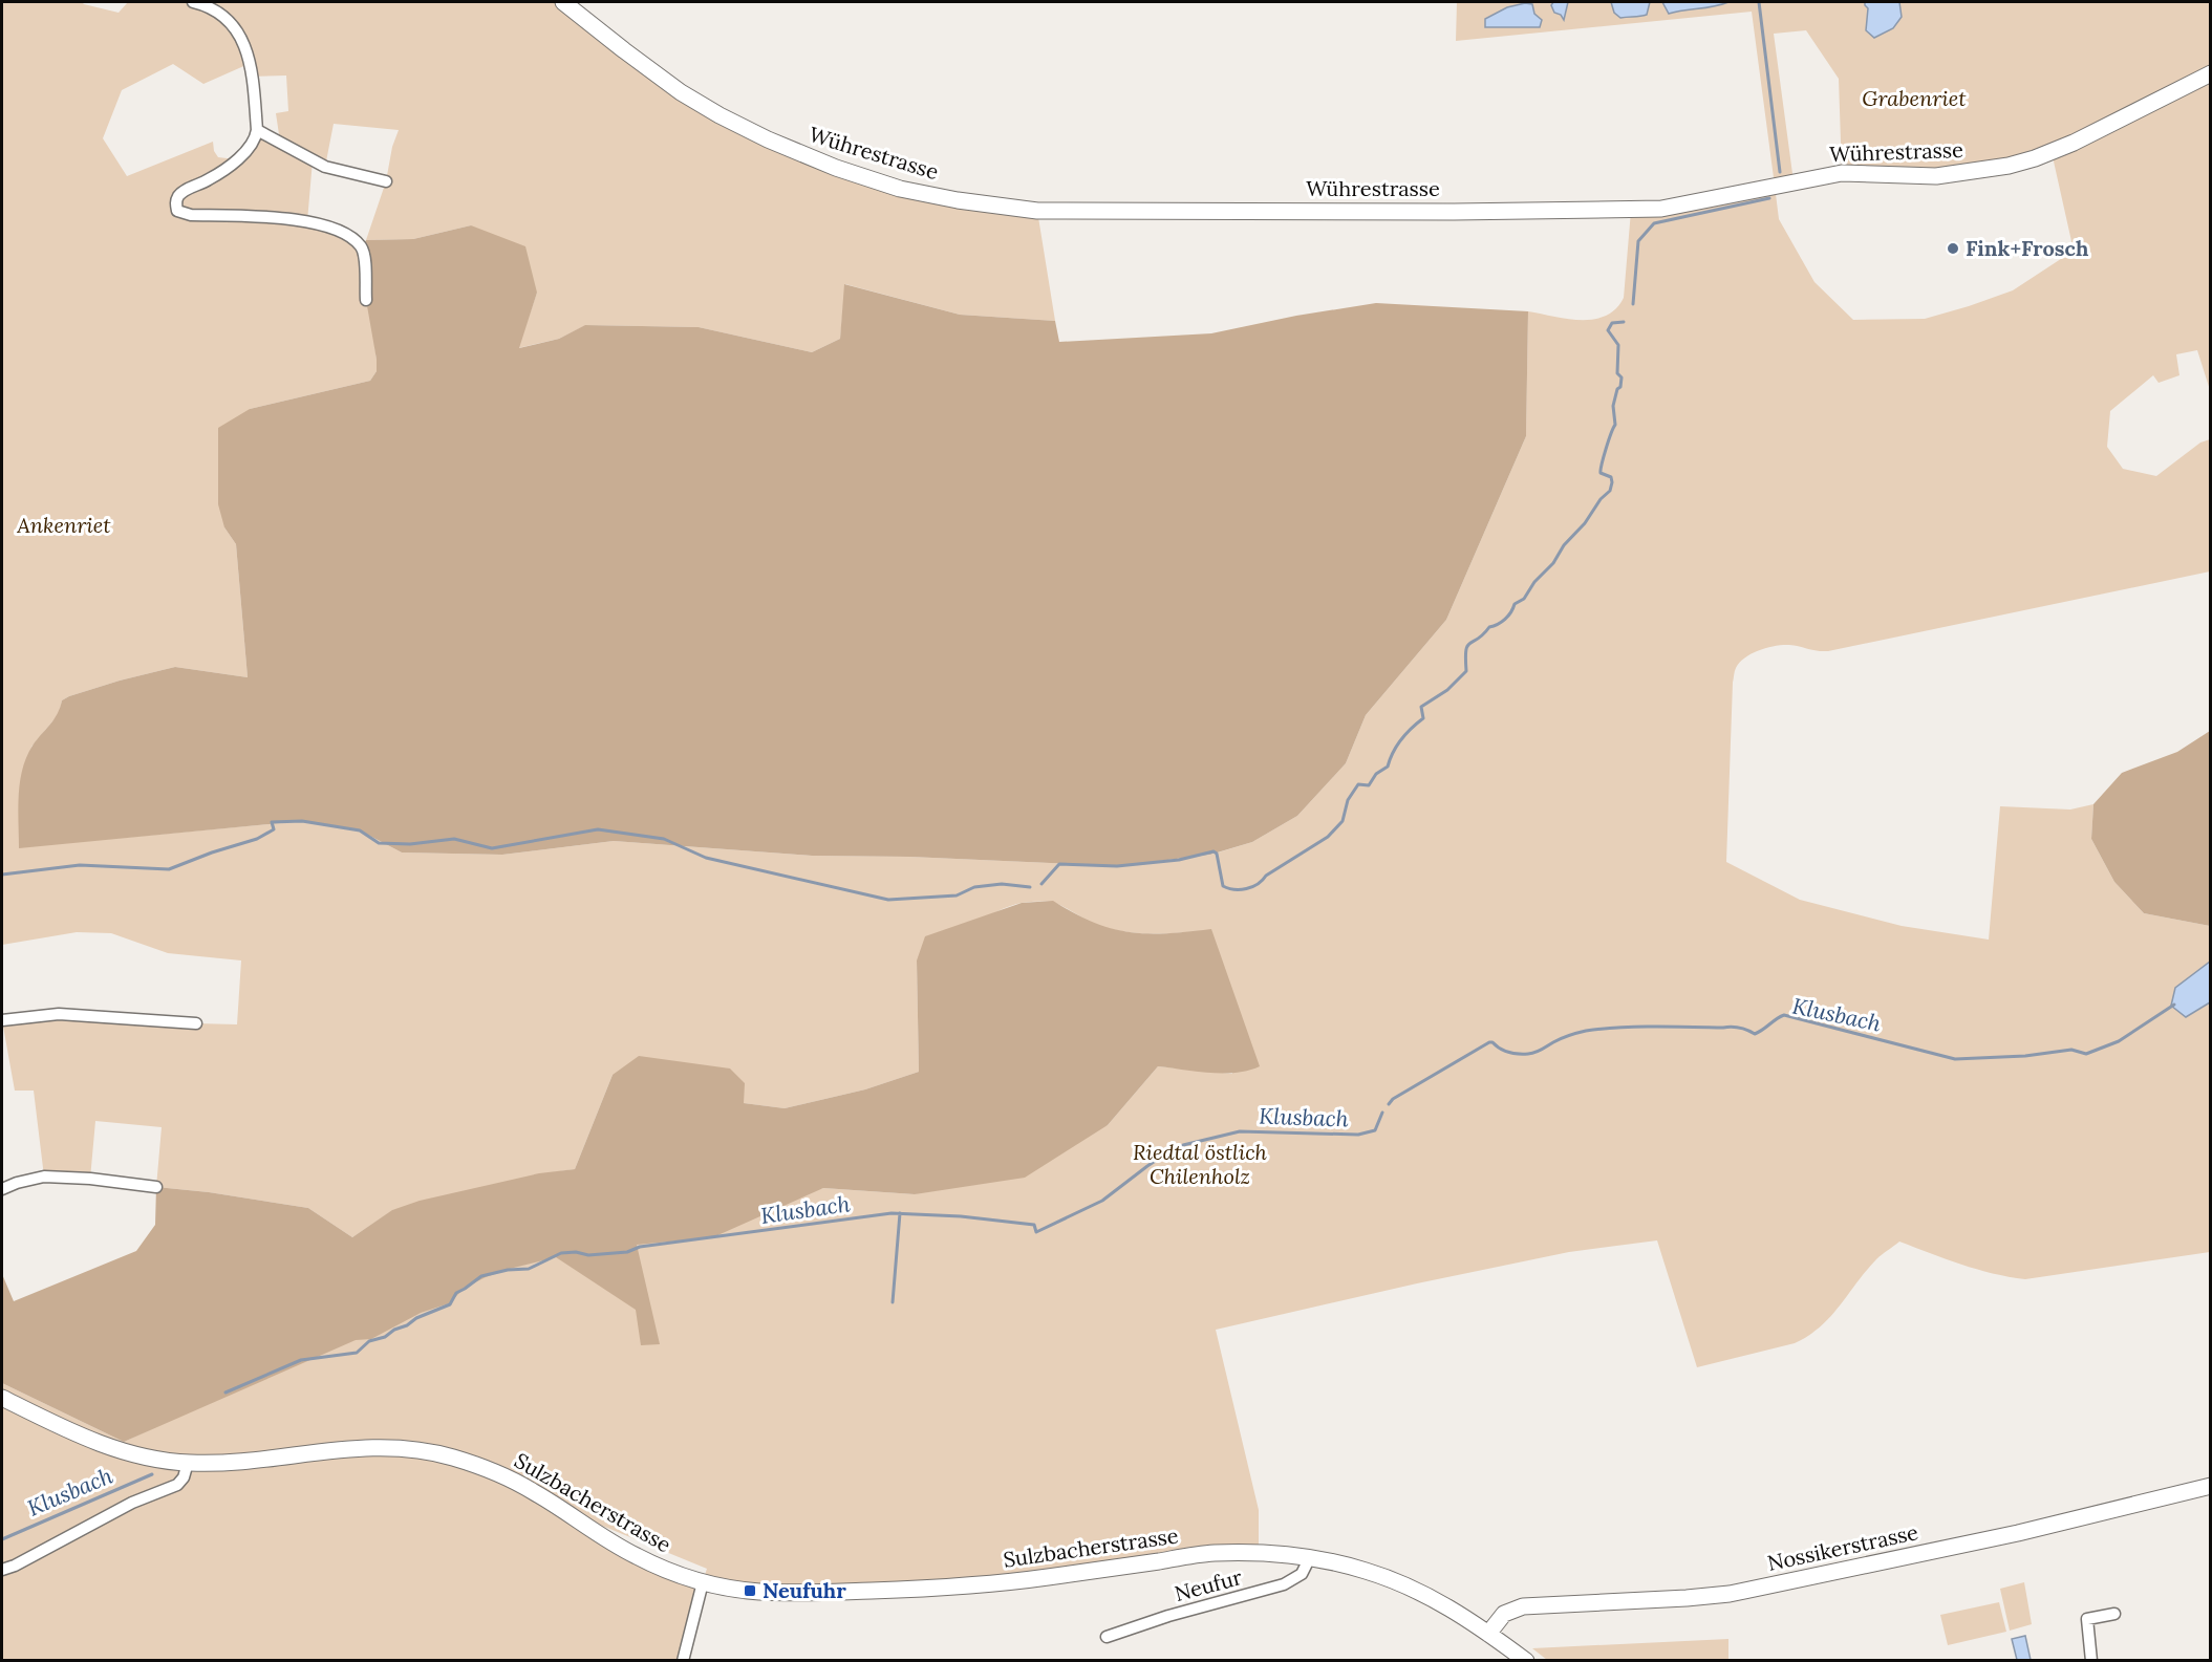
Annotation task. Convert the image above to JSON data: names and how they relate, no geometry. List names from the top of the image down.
{
  "streets": {
    "street": [
      "Wührestrasse",
      "Sulzbacherstrasse",
      "Nossikerstrasse",
      "Neufur"
    ]
  },
  "crossings": [
    ["Sulzbacherstrasse", "Nossikerstrasse"],
    ["Sulzbacherstrasse", "Neufur"]
  ],
  "water": ["Klusbach"],
  "parks": ["Grabenriet", "Ankenriet", "Riedtal östlich Chilenholz"],
  "places": {
    "other": ["Fink+Frosch"],
    "transit": ["Neufuhr"]
  }
}
